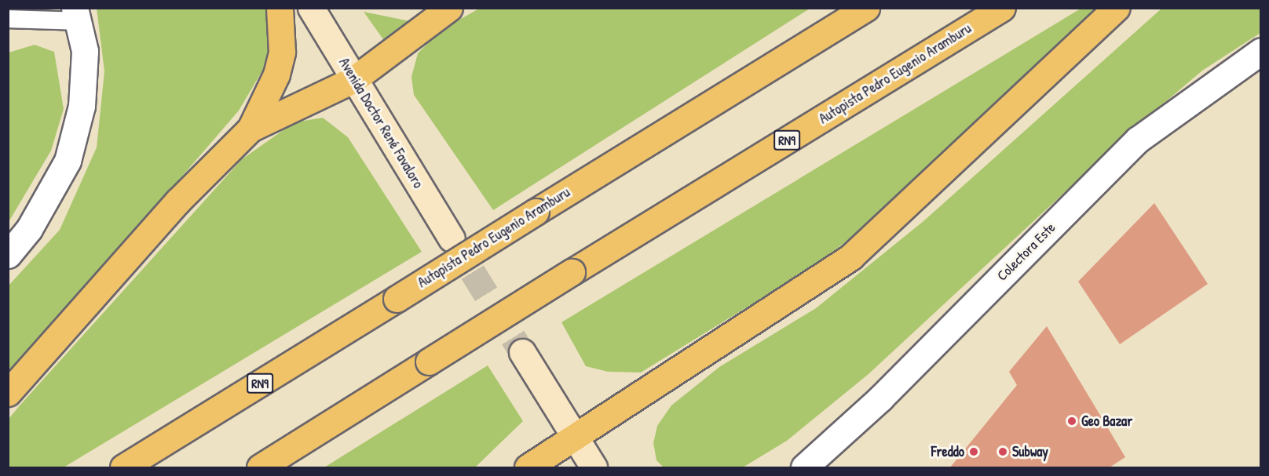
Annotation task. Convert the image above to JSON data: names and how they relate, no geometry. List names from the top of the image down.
{
  "streets": {
    "highway": ["Autopista Pedro Eugenio Aramburu", "RN9"],
    "main road": ["Avenida Doctor René Favaloro"],
    "street": ["Colectora Este"]
  },
  "places": ["Geo Bazar", "Freddo", "Subway"]
}
